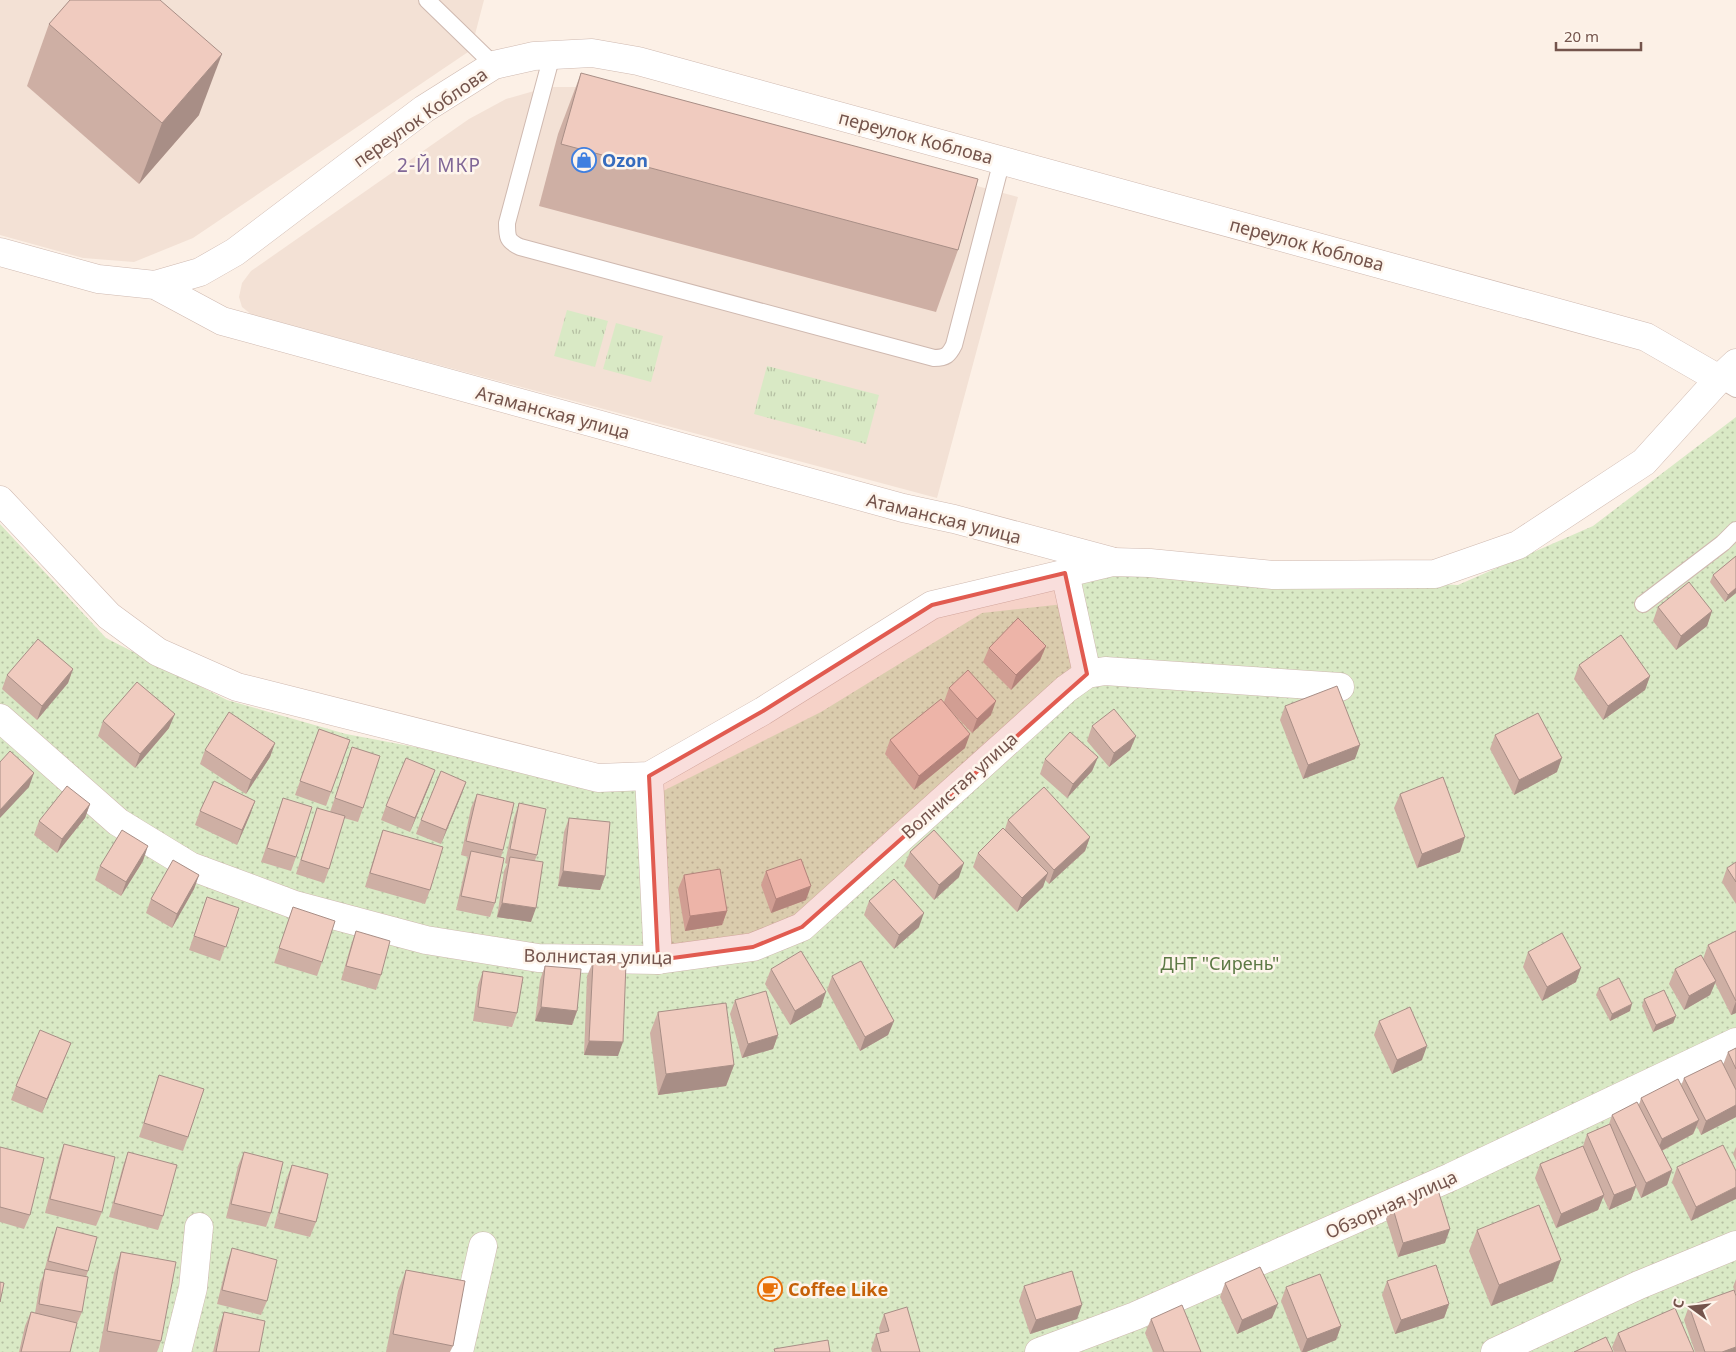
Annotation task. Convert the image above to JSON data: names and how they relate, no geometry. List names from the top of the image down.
{
  "streets": {
    "street": [
      "переулок Коблова",
      "Атаманская улица",
      "Волнистая улица",
      "Обзорная улица"
    ]
  },
  "crossings": [
    ["переулок Коблова", "Атаманская улица"]
  ],
  "districts": ["2-Й МКР"],
  "parks": ["ДНТ \"Сирень\""],
  "places": {
    "shop": ["Ozon"],
    "cafe": ["Coffee Like"]
  },
  "scale_bar": "20 m",
  "north": "left"
}
